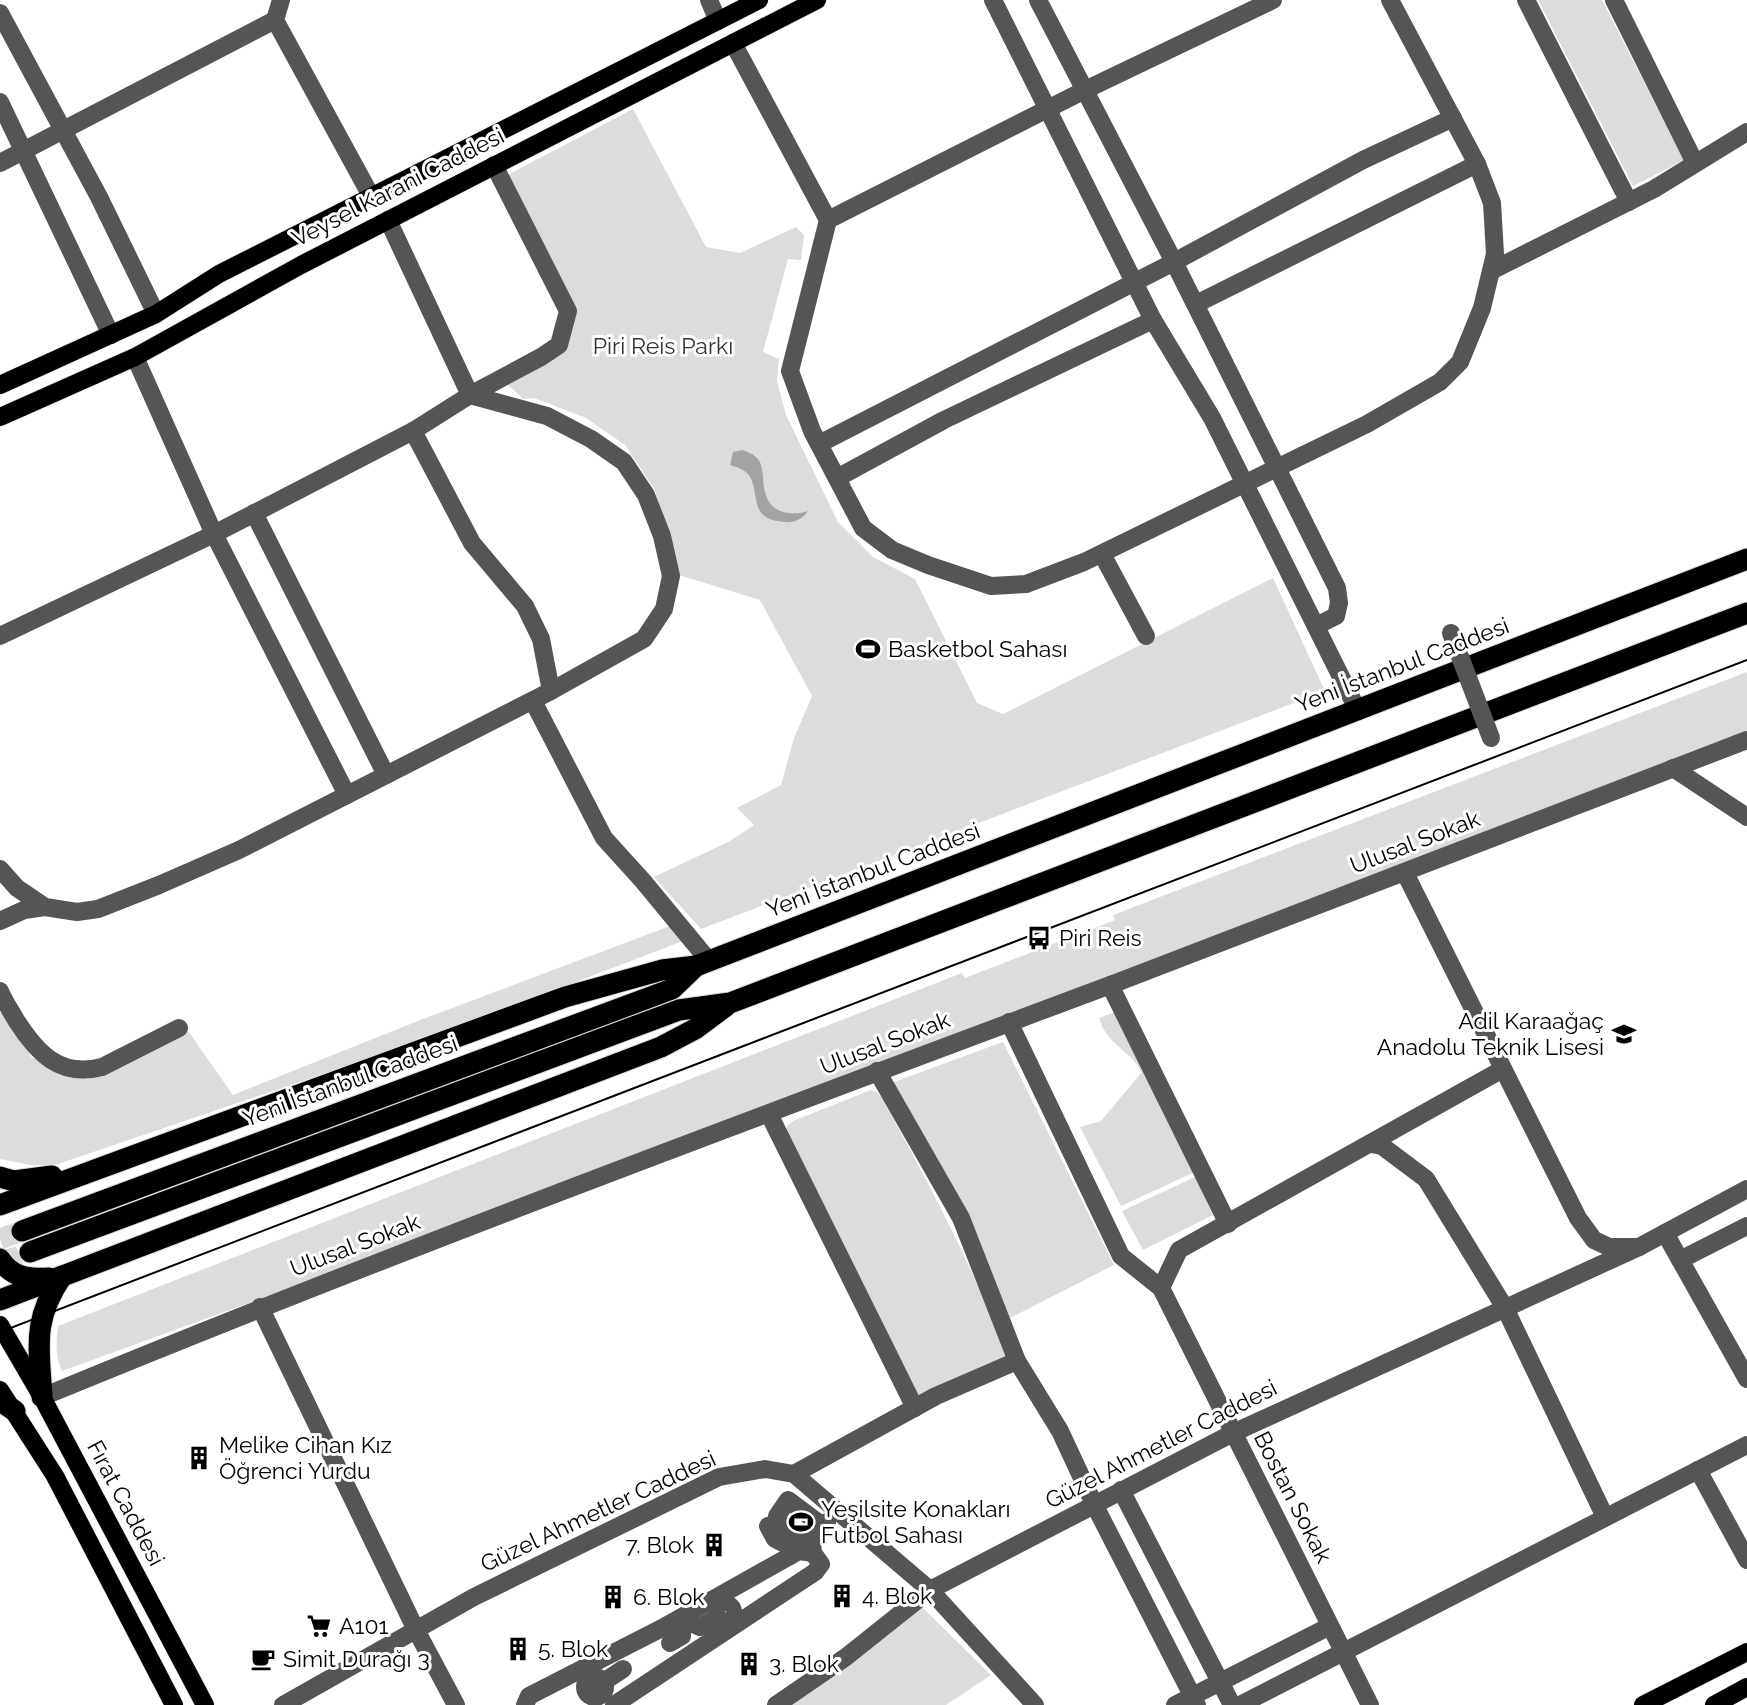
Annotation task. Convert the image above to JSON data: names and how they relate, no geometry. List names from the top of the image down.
{
  "streets": {
    "highway": ["Yeni İstanbul Caddesi"],
    "main road": ["Veysel Karani Caddesi", "Fırat Caddesi"],
    "street": ["Ulusal Sokak", "Güzel Ahmetler Caddesi", "Bostan Sokak"]
  },
  "crossings": [
    ["Ulusal Sokak", "Bostan Sokak"],
    ["Ulusal Sokak", "Fırat Caddesi"],
    ["Güzel Ahmetler Caddesi", "Bostan Sokak"]
  ],
  "parks": ["Piri Reis Parkı"],
  "places": {
    "sports": ["Basketbol Sahası", "Yeşilsite Konakları Futbol Sahası"],
    "bus stop": ["Piri Reis"],
    "school or university": ["Adil Karaağaç Anadolu Teknik Lisesi"],
    "building": [
      "Melike Cihan Kız Öğrenci Yurdu",
      "7. Blok",
      "4. Blok",
      "6. Blok",
      "5. Blok",
      "3. Blok"
    ],
    "supermarket": ["A101"],
    "cafe": ["Simit Durağı 3"]
  }
}
